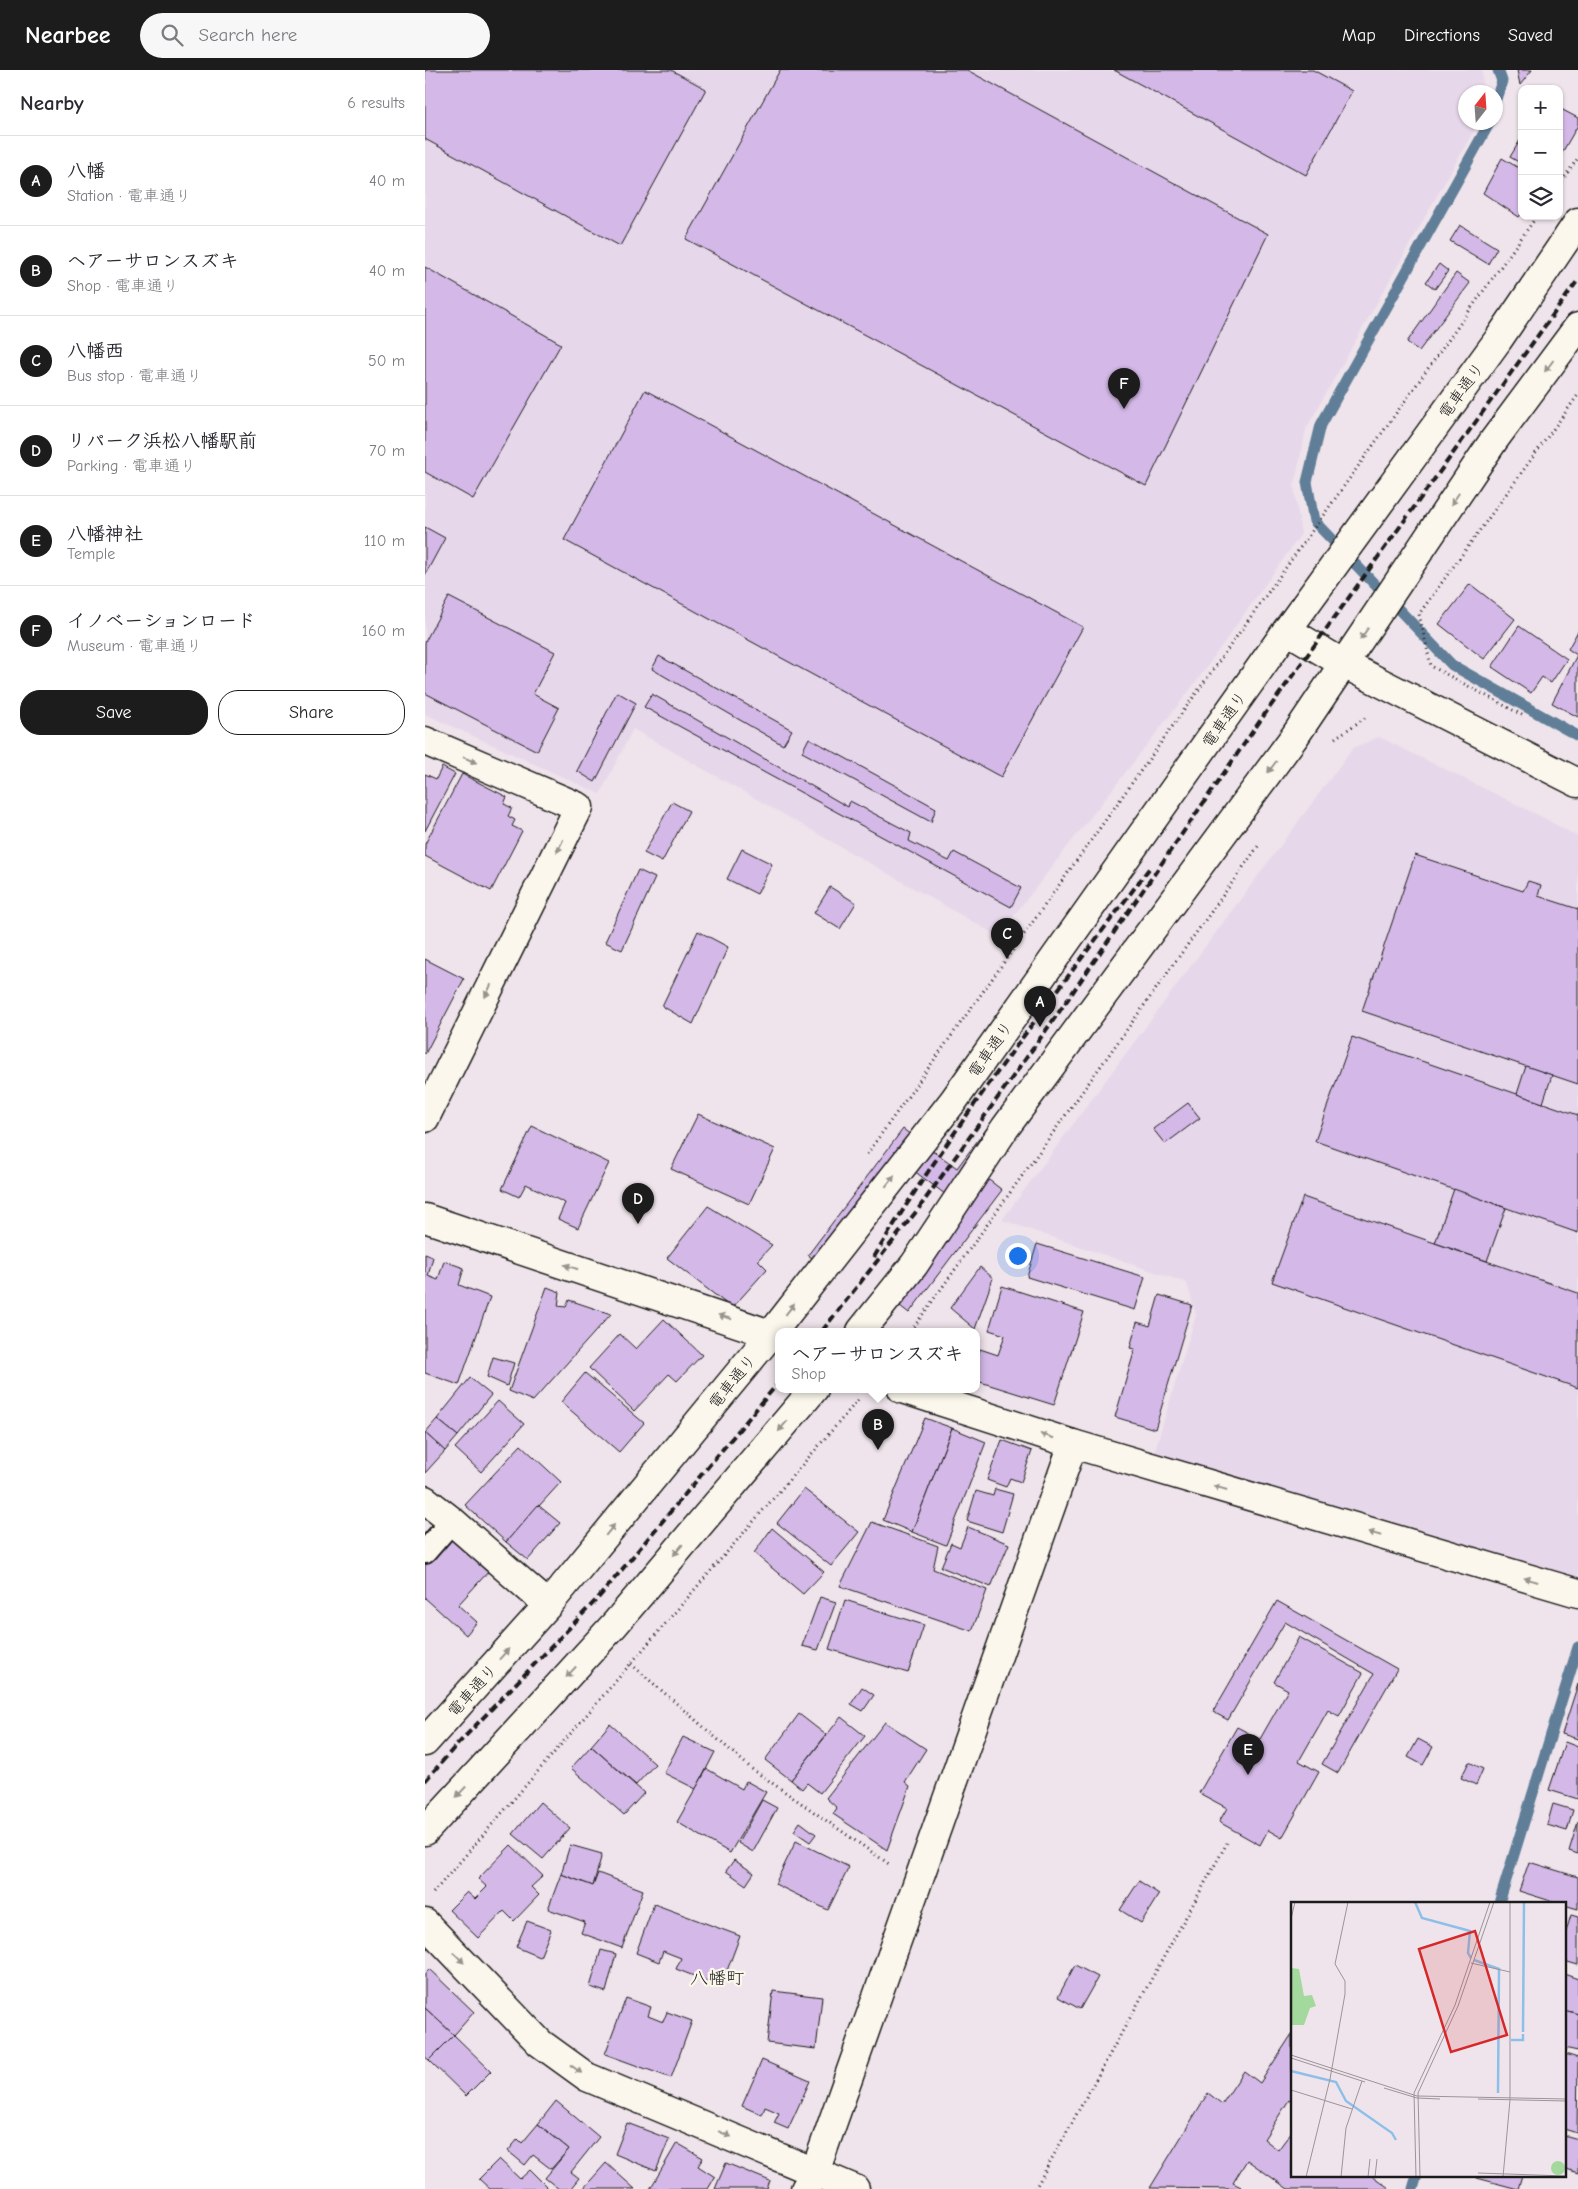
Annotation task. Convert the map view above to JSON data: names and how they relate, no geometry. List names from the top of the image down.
{
  "streets": {
    "street": ["電車通り"]
  },
  "districts": ["八幡町"],
  "north": "top",
  "page": {
    "header": "Nearbee",
    "search": "Search here",
    "nav": ["Map", "Directions", "Saved"],
    "heading": ["Nearby", "6 results"],
    "map_buttons": ["+", "−"],
    "list": [
      {
        "mark": "A",
        "name": "八幡",
        "note": "Station · 電車通り",
        "value": "40 m"
      },
      {
        "mark": "B",
        "name": "ヘアーサロンスズキ",
        "note": "Shop · 電車通り",
        "value": "40 m"
      },
      {
        "mark": "C",
        "name": "八幡西",
        "note": "Bus stop · 電車通り",
        "value": "50 m"
      },
      {
        "mark": "D",
        "name": "リパーク浜松八幡駅前",
        "note": "Parking · 電車通り",
        "value": "70 m"
      },
      {
        "mark": "E",
        "name": "八幡神社",
        "note": "Temple",
        "value": "110 m"
      },
      {
        "mark": "F",
        "name": "イノベーションロード",
        "note": "Museum · 電車通り",
        "value": "160 m"
      }
    ],
    "pins": [
      "F",
      "C",
      "A",
      "D",
      "B",
      "E"
    ],
    "buttons": ["Save", "Share"],
    "popup": ["ヘアーサロンスズキ", "Shop"]
  }
}
